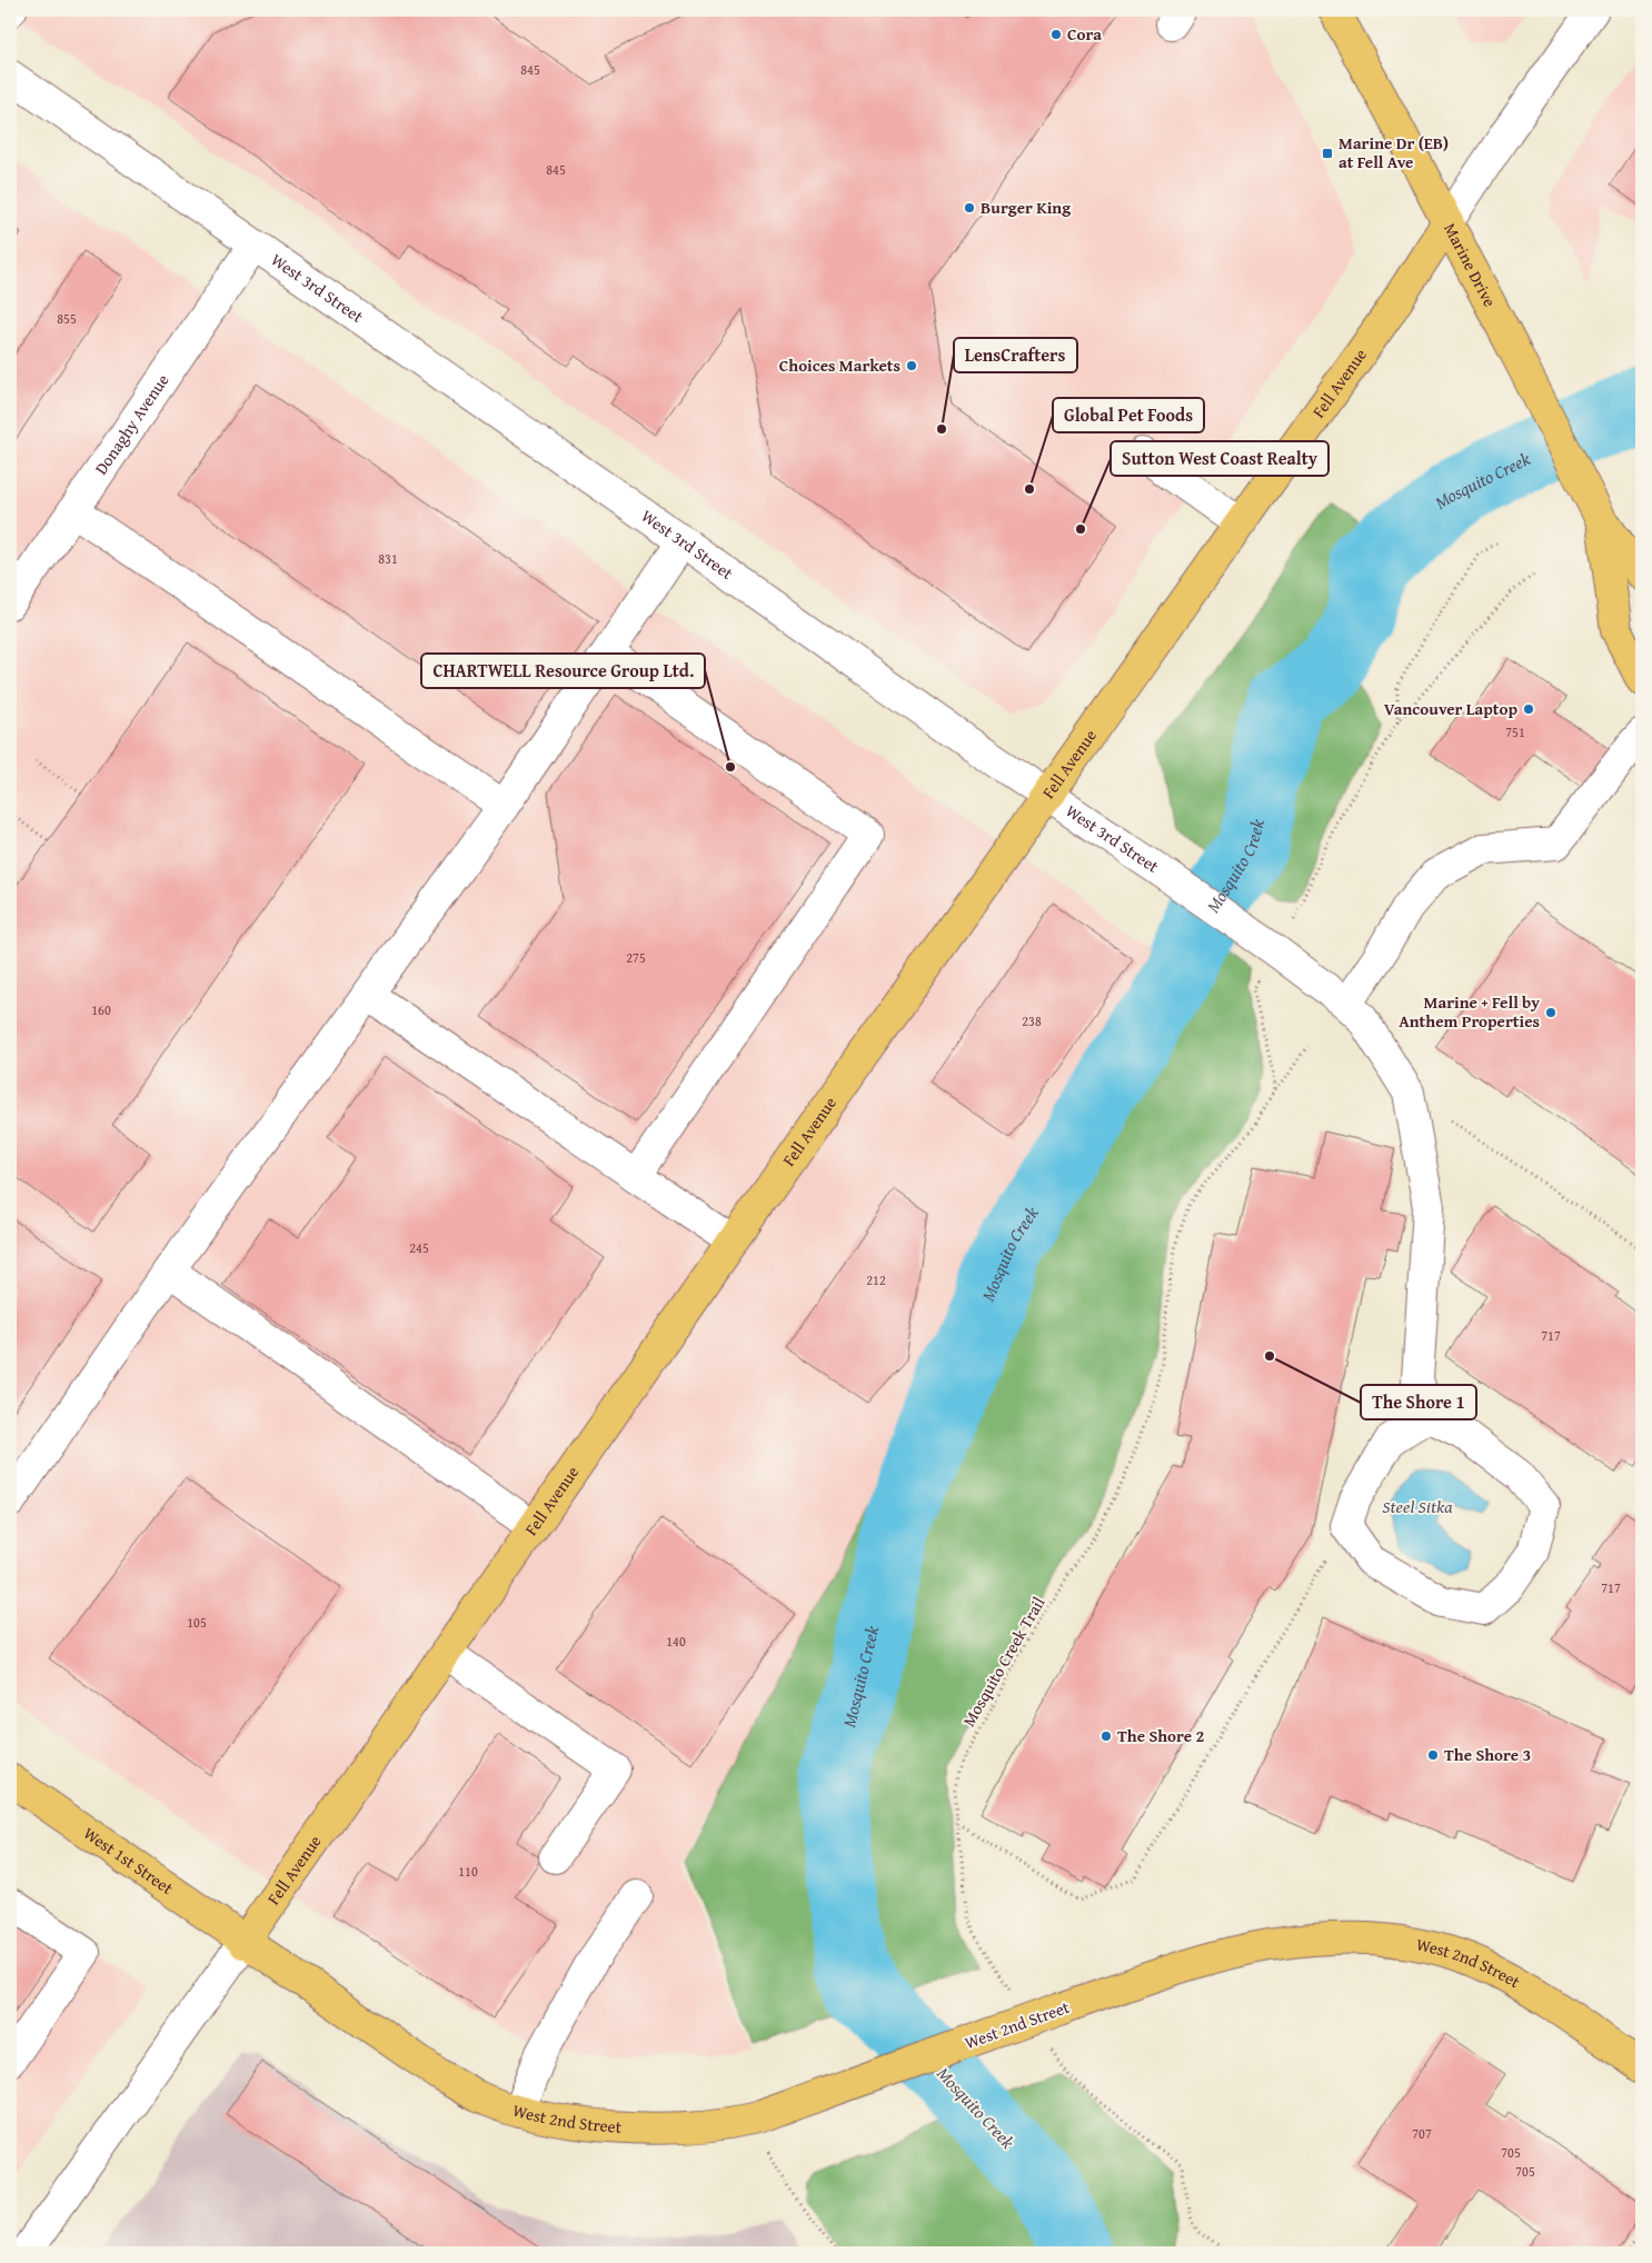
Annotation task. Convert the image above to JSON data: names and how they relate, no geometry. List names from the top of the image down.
{
  "streets": {
    "main road": [
      "Marine Drive",
      "Fell Avenue",
      "West 1st Street",
      "West 2nd Street"
    ],
    "street": ["West 3rd Street", "Donaghy Avenue"],
    "path": ["Mosquito Creek Trail"]
  },
  "crossings": [
    ["Marine Drive", "Fell Avenue"],
    ["West 3rd Street", "Fell Avenue"],
    ["West 3rd Street", "Donaghy Avenue"],
    ["Fell Avenue", "West 1st Street"],
    ["Fell Avenue", "West 2nd Street"],
    ["West 1st Street", "West 2nd Street"]
  ],
  "water": ["Mosquito Creek", "Steel Sitka"],
  "places": {
    "other": [
      "Cora",
      "Burger King",
      "Choices Markets",
      "LensCrafters",
      "Global Pet Foods",
      "Sutton West Coast Realty",
      "Vancouver Laptop",
      "CHARTWELL Resource Group Ltd.",
      "Marine + Fell by Anthem Properties",
      "The Shore 1",
      "The Shore 2",
      "The Shore 3"
    ],
    "transit": ["Marine Dr (EB) at Fell Ave"]
  },
  "house_numbers": [
    "845",
    "845",
    "855",
    "831",
    "751",
    "275",
    "160",
    "238",
    "245",
    "212",
    "717",
    "717",
    "105",
    "140",
    "110",
    "707",
    "705",
    "705"
  ]
}
